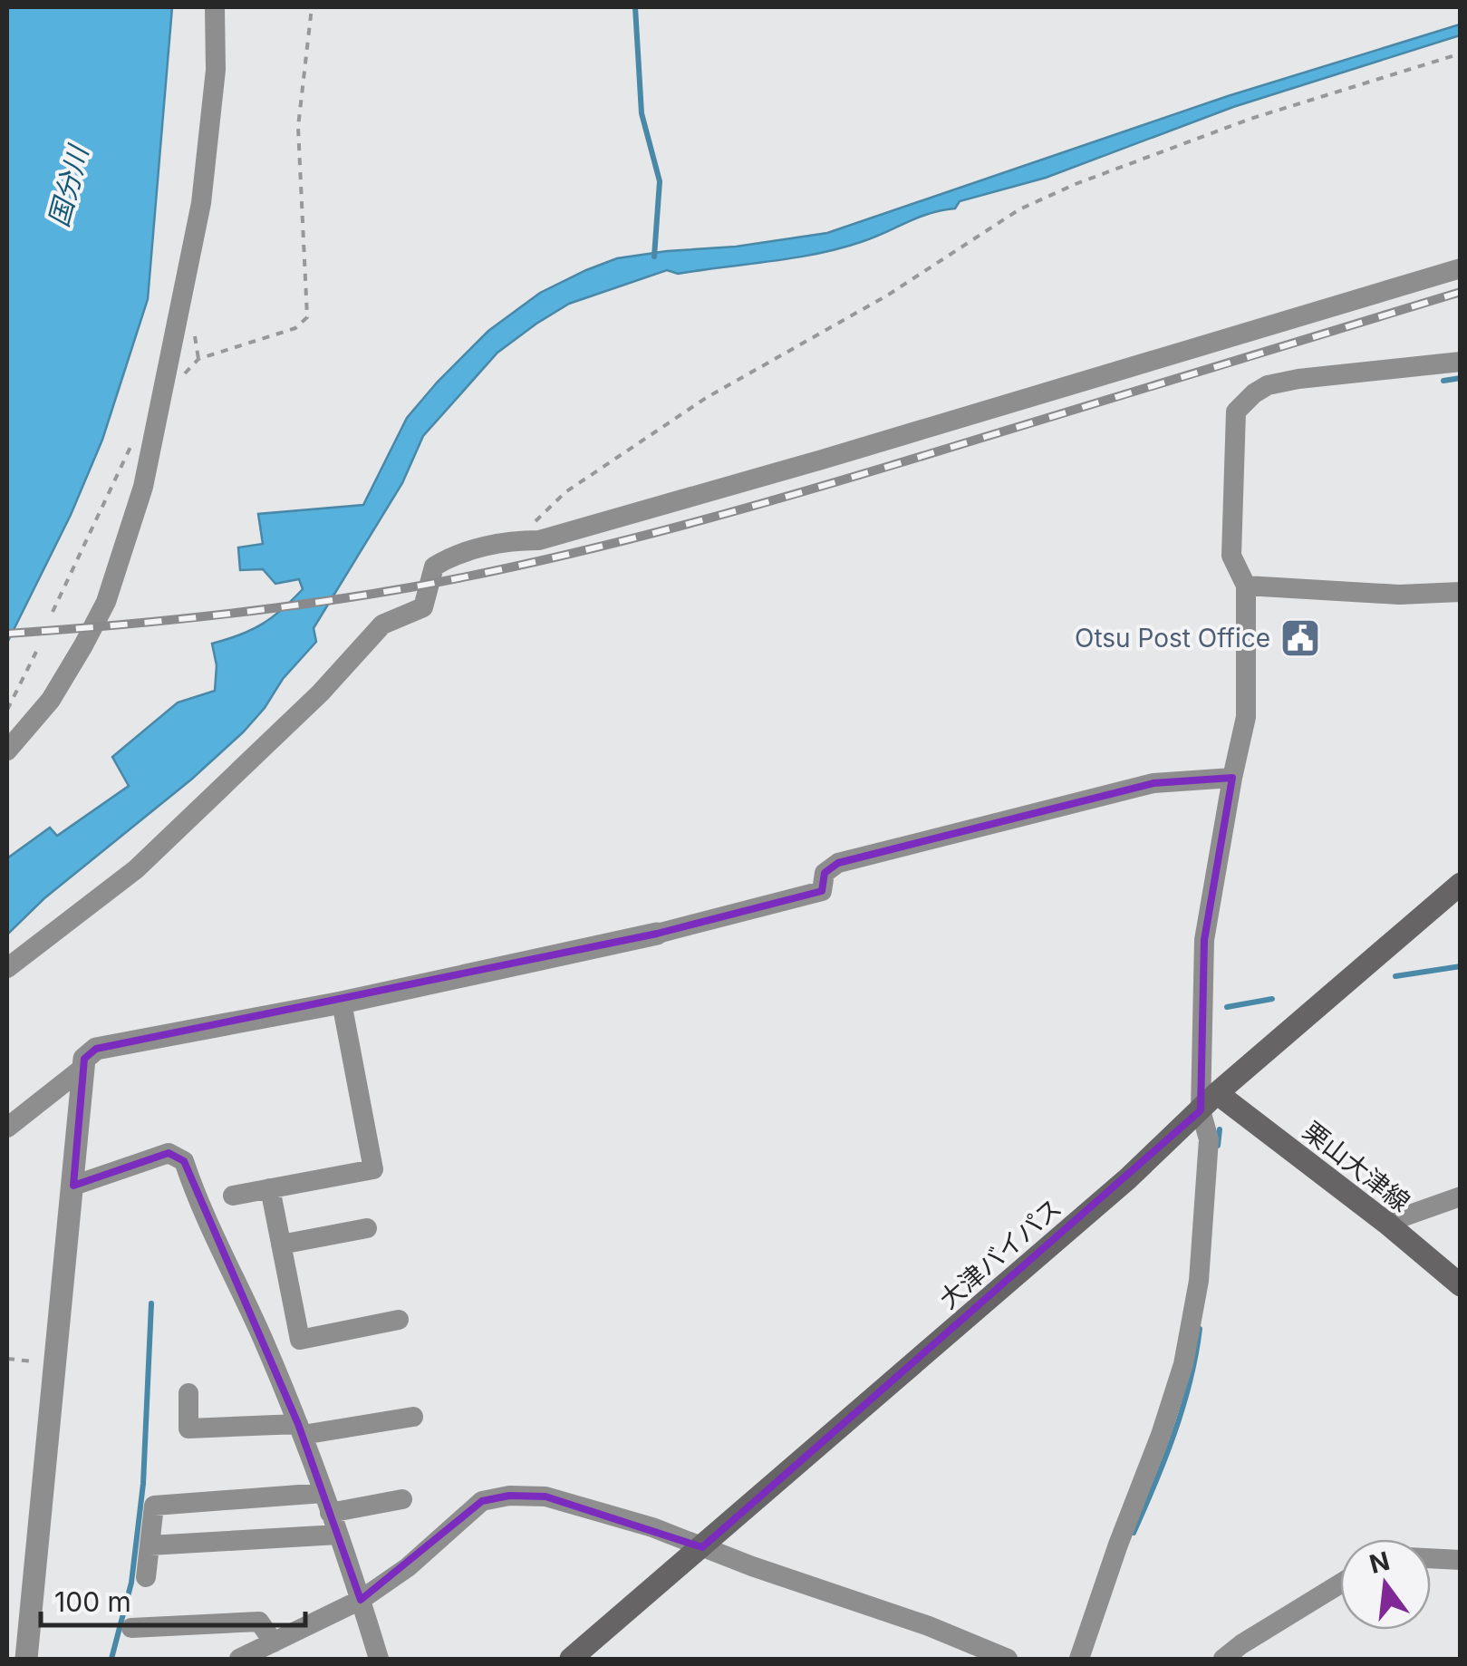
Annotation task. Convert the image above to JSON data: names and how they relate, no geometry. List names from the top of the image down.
{
  "streets": {
    "main road": ["栗山大津線", "大津バイパス"]
  },
  "crossings": [
    ["栗山大津線", "大津バイパス"]
  ],
  "water": ["国分川"],
  "places": {
    "public building": ["Otsu Post Office"]
  },
  "scale_bar": "100 m",
  "north": "top"
}
